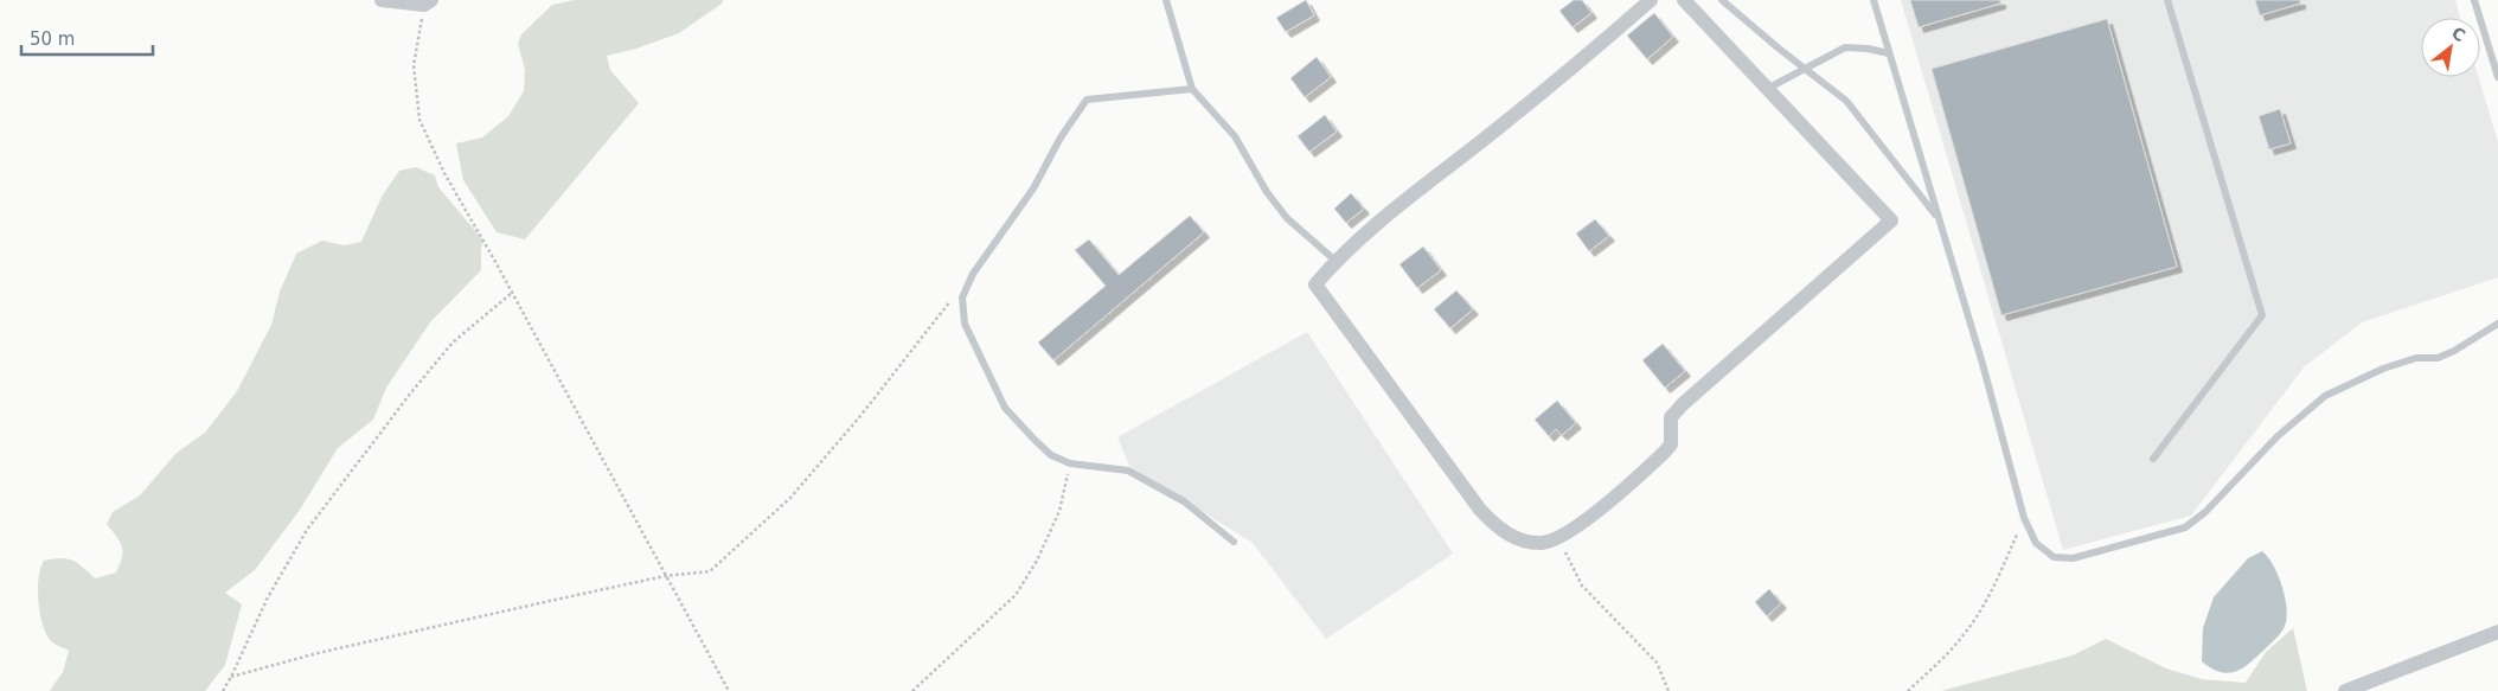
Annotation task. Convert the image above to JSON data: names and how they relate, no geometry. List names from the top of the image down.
{
  "scale_bar": "50 m",
  "north": "top right"
}
